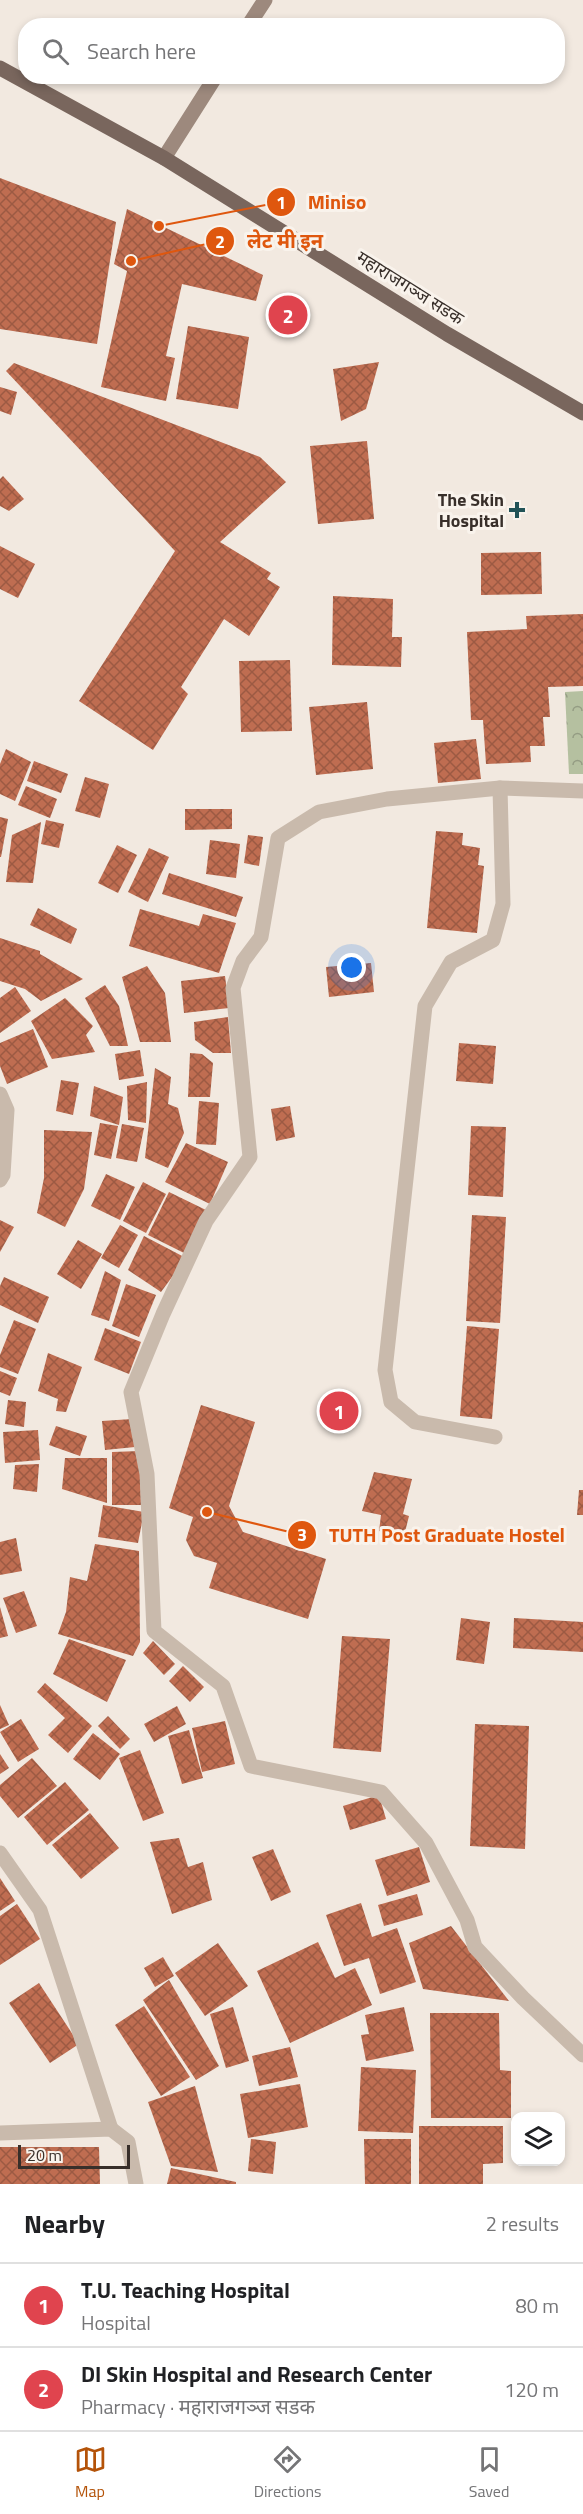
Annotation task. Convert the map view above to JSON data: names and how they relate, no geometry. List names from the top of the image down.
{
  "streets": {
    "main road": ["महाराजगञ्ज सडक"]
  },
  "places": {
    "other": ["Miniso", "लेट मी इन", "TUTH Post Graduate Hostel"],
    "health": ["The Skin Hospital"]
  },
  "scale_bar": "20 m",
  "page": {
    "search": "Search here",
    "pins": ["2", "1"],
    "scale": "20 m",
    "heading": ["Nearby", "2 results"],
    "list": [
      {
        "mark": "1",
        "name": "T.U. Teaching Hospital",
        "note": "Hospital",
        "value": "80 m"
      },
      {
        "mark": "2",
        "name": "DI Skin Hospital and Research Center",
        "note": "Pharmacy · महाराजगञ्ज सडक",
        "value": "120 m"
      }
    ],
    "nav": ["Map", "Directions", "Saved"]
  }
}
